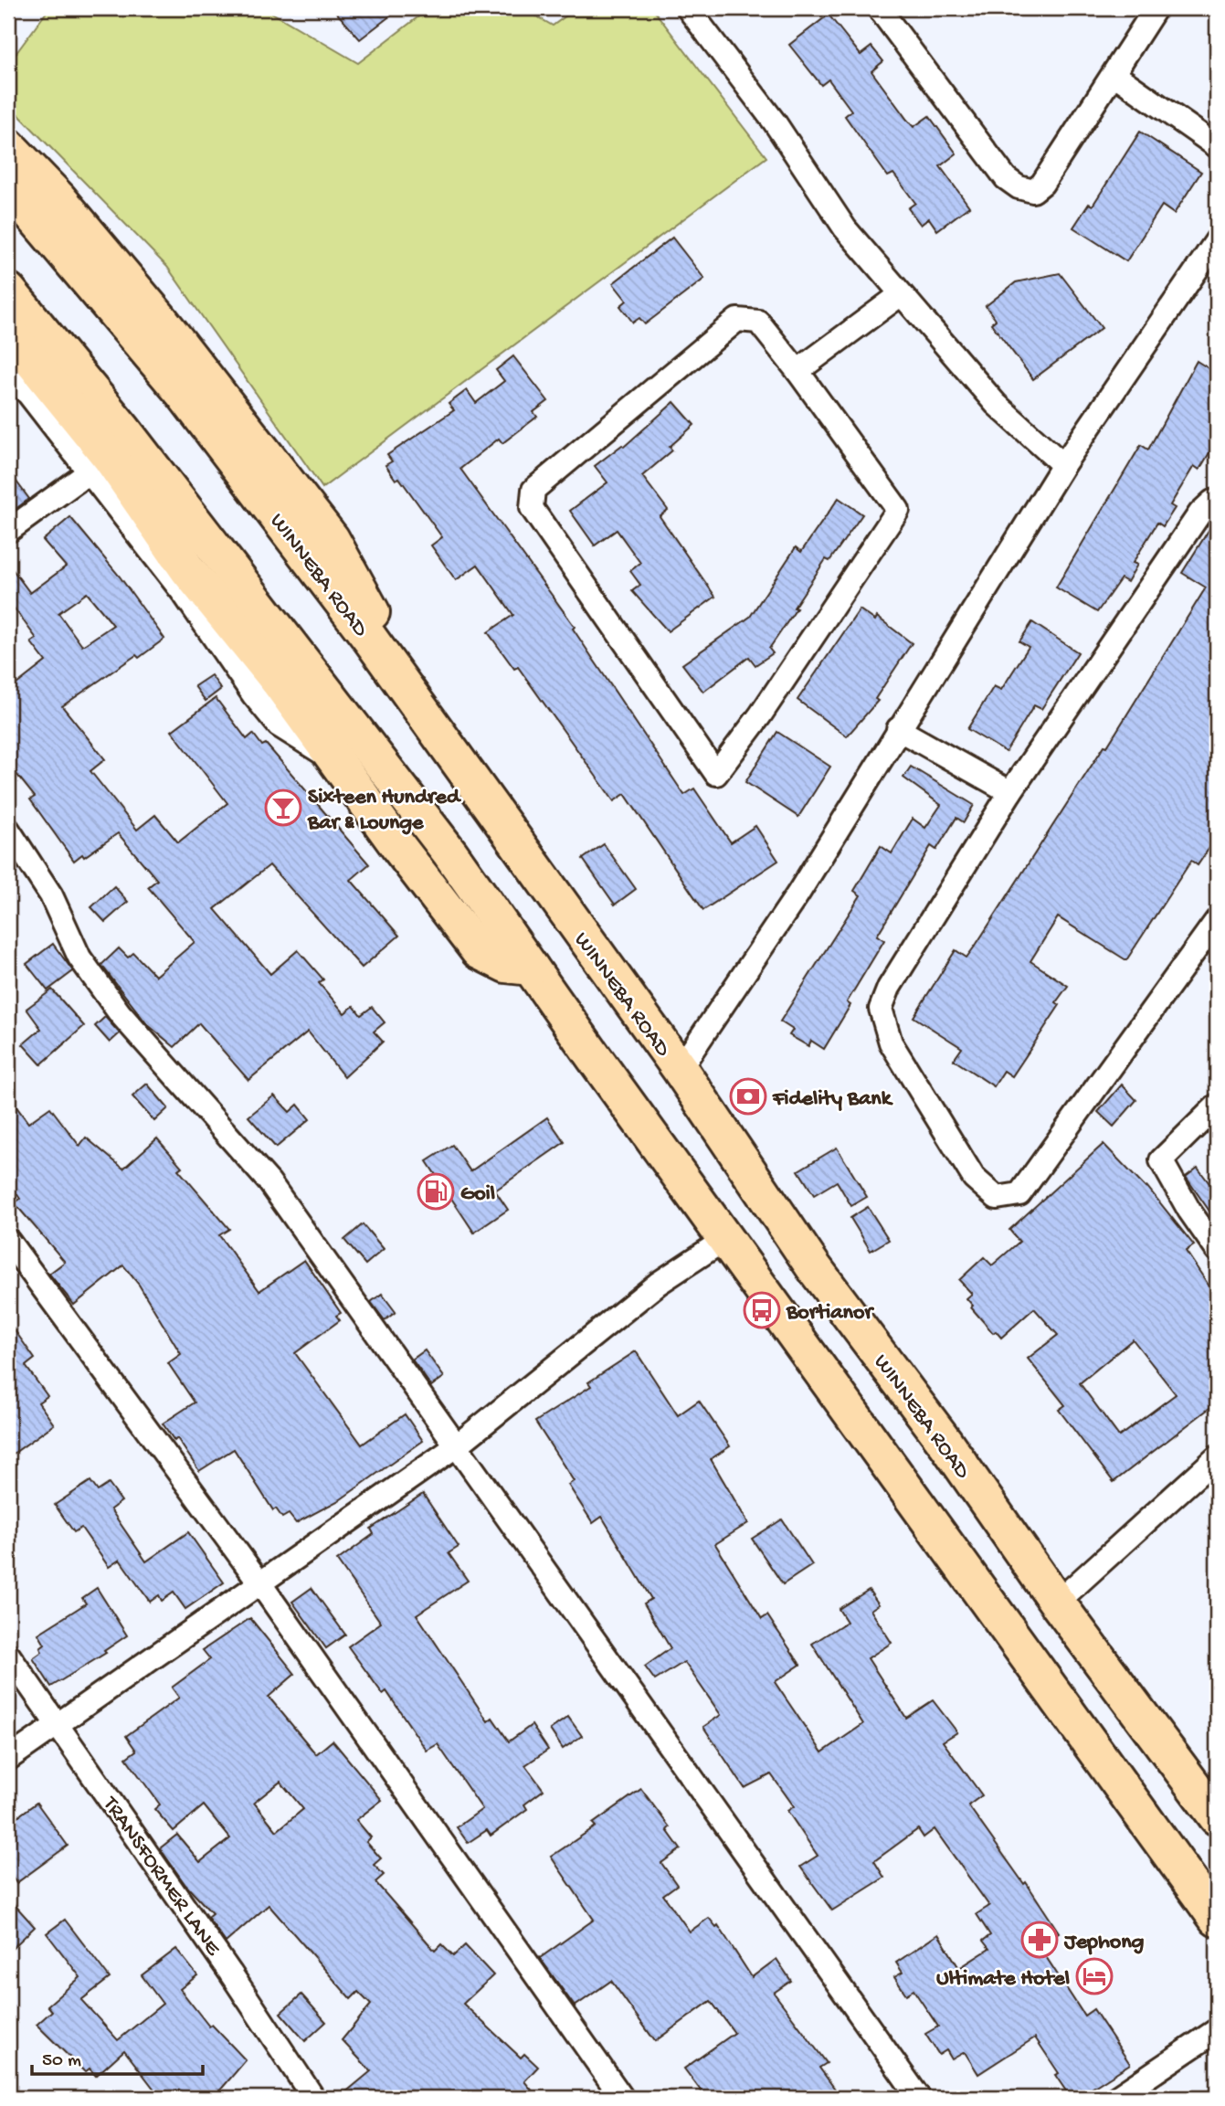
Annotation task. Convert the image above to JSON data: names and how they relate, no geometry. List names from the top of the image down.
{
  "streets": {
    "highway": ["WINNEBA ROAD"],
    "street": ["TRANSFORMER LANE"]
  },
  "places": {
    "bar": ["Sixteen Hundred Bar & Lounge"],
    "bank": ["Fidelity Bank"],
    "fuel station": ["Goil"],
    "bus stop": ["Bortianor"],
    "pharmacy": ["Jephong"],
    "hotel": ["Ultimate Hotel"]
  },
  "scale_bar": "50 m"
}
